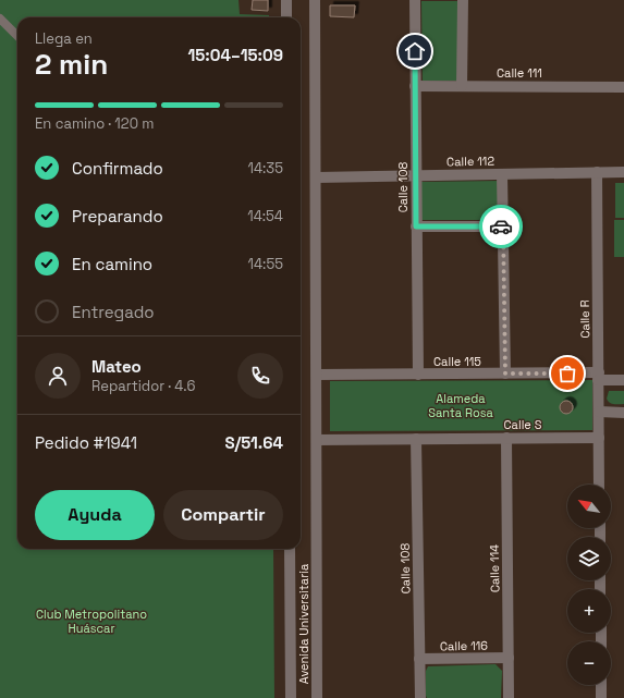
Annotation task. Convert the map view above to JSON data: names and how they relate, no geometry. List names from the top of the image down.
{
  "streets": {
    "street": [
      "Calle 111",
      "Calle 112",
      "Calle 108",
      "Calle R",
      "Calle 115",
      "Calle S",
      "Calle 114",
      "Avenida Universitaria",
      "Calle 116"
    ]
  },
  "crossings": [
    ["Calle 111", "Calle 108"],
    ["Calle 112", "Calle 108"],
    ["Calle 112", "Calle R"],
    ["Calle 112", "Avenida Universitaria"],
    ["Calle 108", "Calle 115"],
    ["Calle 108", "Calle S"],
    ["Calle 108", "Calle 116"],
    ["Calle R", "Calle 115"],
    ["Calle R", "Calle S"],
    ["Calle 115", "Avenida Universitaria"],
    ["Calle S", "Calle 114"],
    ["Calle S", "Avenida Universitaria"],
    ["Calle 114", "Calle 116"]
  ],
  "parks": ["Alameda Santa Rosa", "Club Metropolitano Huáscar"],
  "north": "top left",
  "page": {
    "heading": ["2 min", "Llega en", "15:04–15:09"],
    "panel": [
      "Mateo",
      "Repartidor · 4.6",
      "Pedido #1941",
      "S/51.64"
    ],
    "bar": "En camino · 120 m",
    "list": [
      ["Confirmado", "14:35"],
      ["Preparando", "14:54"],
      ["En camino", "14:55"],
      "Entregado"
    ],
    "buttons": ["Ayuda", "Compartir"],
    "map_buttons": ["+", "−"]
  }
}
